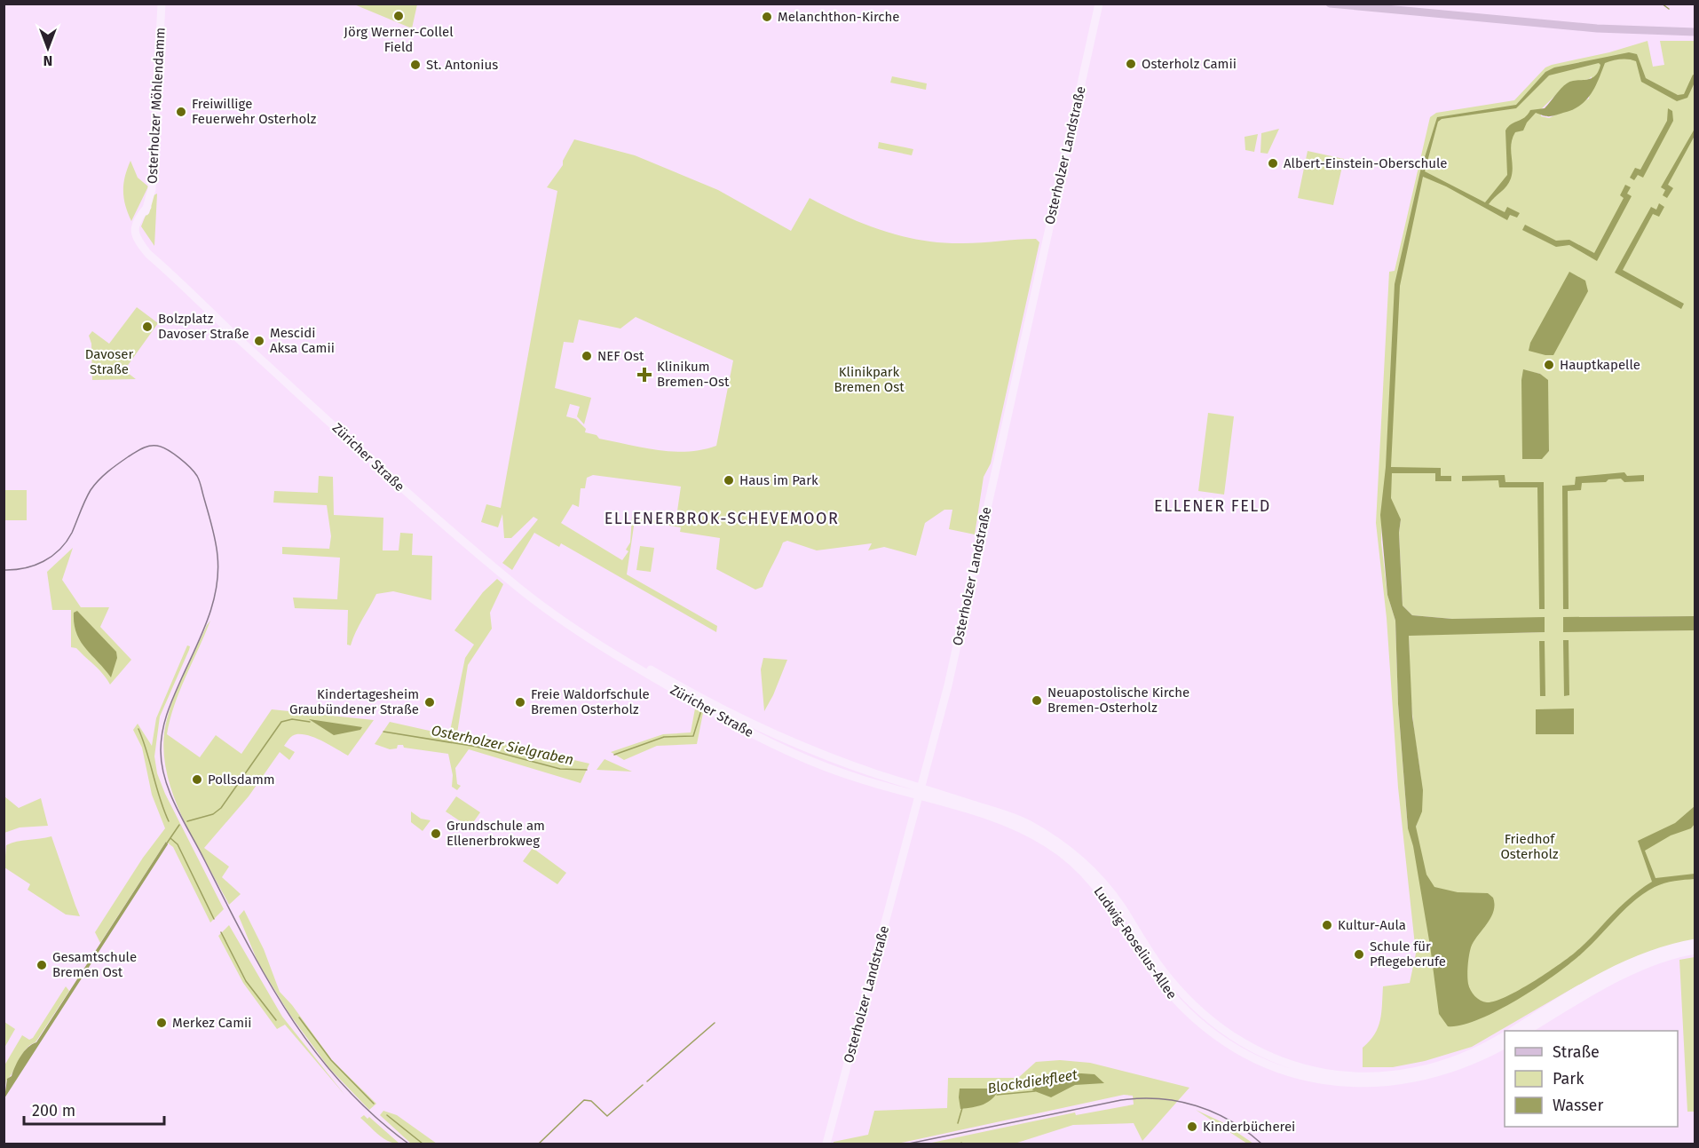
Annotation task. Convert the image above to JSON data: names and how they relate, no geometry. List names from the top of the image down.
{
  "streets": {
    "main road": [
      "Osterholzer Möhlendamm",
      "Osterholzer Landstraße",
      "Züricher Straße",
      "Ludwig-Roselius-Allee"
    ]
  },
  "crossings": [
    ["Osterholzer Möhlendamm", "Züricher Straße"],
    ["Osterholzer Landstraße", "Züricher Straße"],
    ["Osterholzer Landstraße", "Ludwig-Roselius-Allee"],
    ["Züricher Straße", "Ludwig-Roselius-Allee"]
  ],
  "districts": ["ELLENER FELD", "ELLENERBROK-SCHEVEMOOR"],
  "water": ["Osterholzer Sielgraben", "Blockdiekfleet"],
  "parks": ["Davoser Straße", "Klinikpark Bremen Ost", "Friedhof Osterholz"],
  "places": {
    "other": [
      "Jörg Werner-Collel Field",
      "Melanchthon-Kirche",
      "Osterholz Camii",
      "St. Antonius",
      "Freiwillige Feuerwehr Osterholz",
      "Albert-Einstein-Oberschule",
      "Bolzplatz Davoser Straße",
      "Mescidi Aksa Camii",
      "NEF Ost",
      "Hauptkapelle",
      "Haus im Park",
      "Neuapostolische Kirche Bremen-Osterholz",
      "Kindertagesheim Graubündener Straße",
      "Freie Waldorfschule Bremen Osterholz",
      "Pollsdamm",
      "Grundschule am Ellenerbrokweg",
      "Kultur-Aula",
      "Schule für Pflegeberufe",
      "Gesamtschule Bremen Ost",
      "Merkez Camii",
      "Kinderbücherei"
    ],
    "health": ["Klinikum Bremen-Ost"]
  },
  "legend": ["Straße", "Park", "Wasser"],
  "scale_bar": "200 m",
  "north": "bottom"
}
